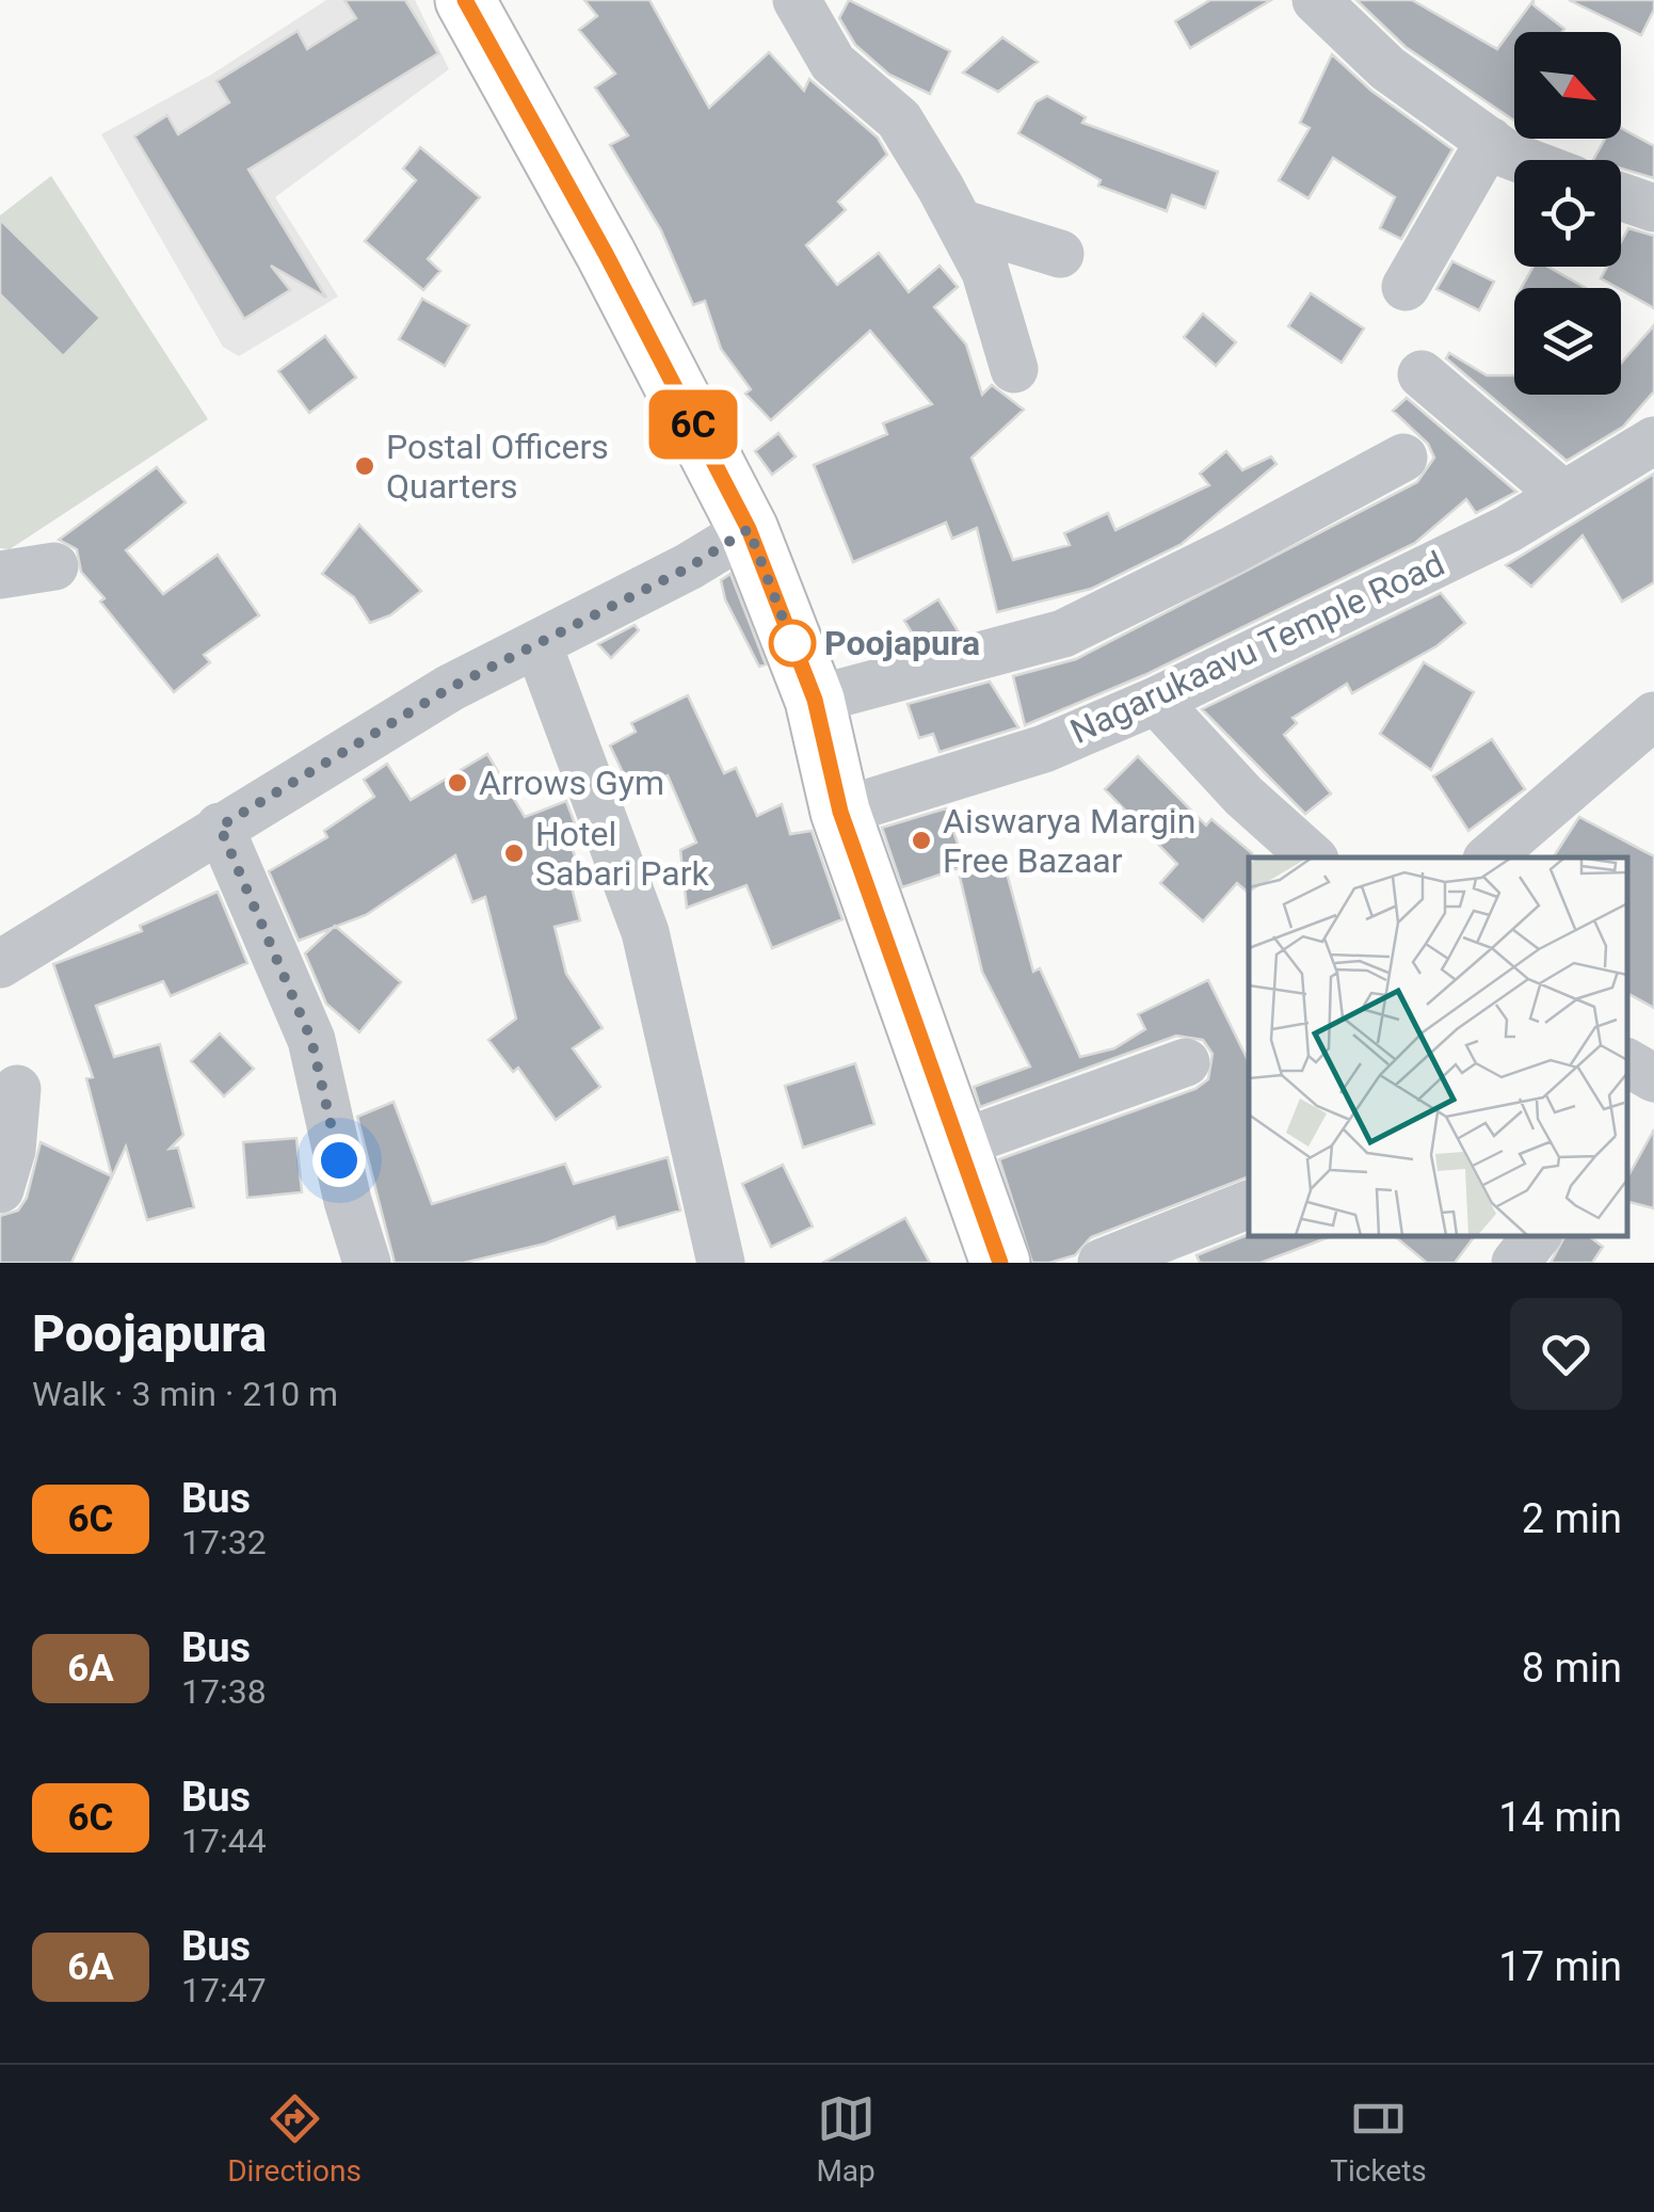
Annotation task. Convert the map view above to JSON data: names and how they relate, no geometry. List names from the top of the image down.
{
  "streets": {
    "street": ["Nagarukaavu Temple Road"]
  },
  "places": [
    "Postal Officers Quarters",
    "Poojapura",
    "Arrows Gym",
    "Aiswarya Margin Free Bazaar",
    "Hotel Sabari Park"
  ],
  "lines": ["bus line 6C"],
  "north": "bottom right",
  "page": {
    "on_map": "6C",
    "heading": ["Poojapura", "Walk · 3 min · 210 m"],
    "list": [
      {
        "mark": "6C",
        "name": "Bus",
        "note": "17:32",
        "value": "2 min"
      },
      {
        "mark": "6A",
        "name": "Bus",
        "note": "17:38",
        "value": "8 min"
      },
      {
        "mark": "6C",
        "name": "Bus",
        "note": "17:44",
        "value": "14 min"
      },
      {
        "mark": "6A",
        "name": "Bus",
        "note": "17:47",
        "value": "17 min"
      }
    ],
    "tabs": ["Directions", "Map", "Tickets"]
  }
}
